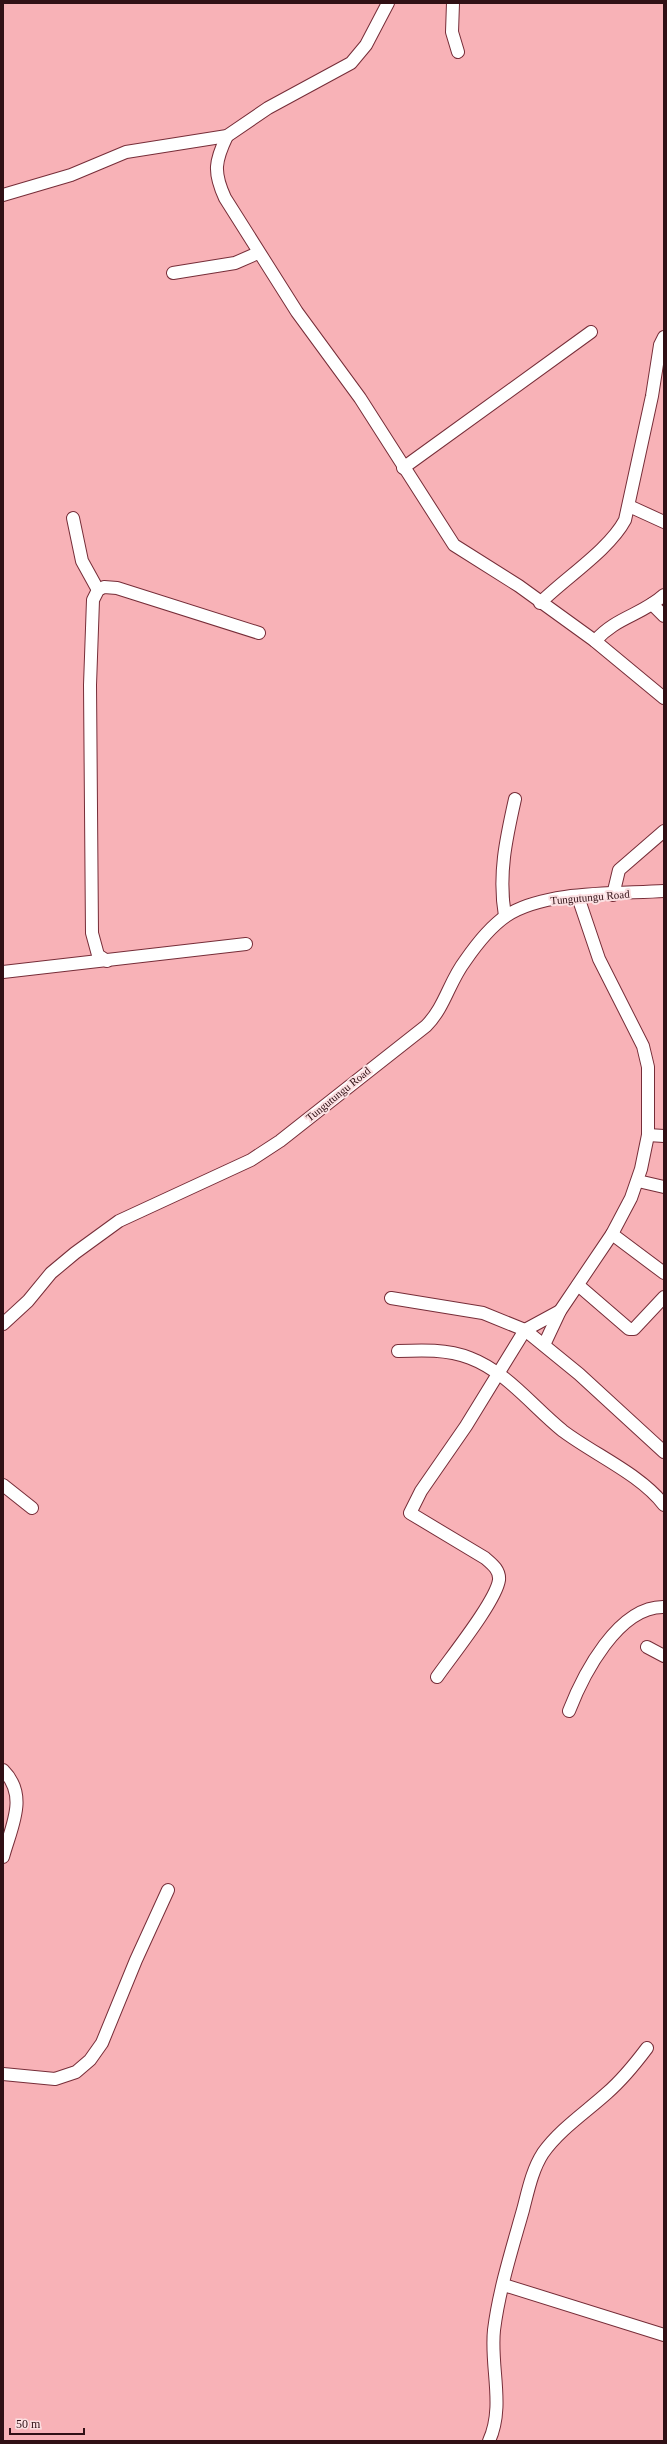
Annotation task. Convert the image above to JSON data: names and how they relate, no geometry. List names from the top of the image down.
{
  "streets": {
    "street": ["Tungutungu Road"]
  },
  "scale_bar": "50 m"
}
